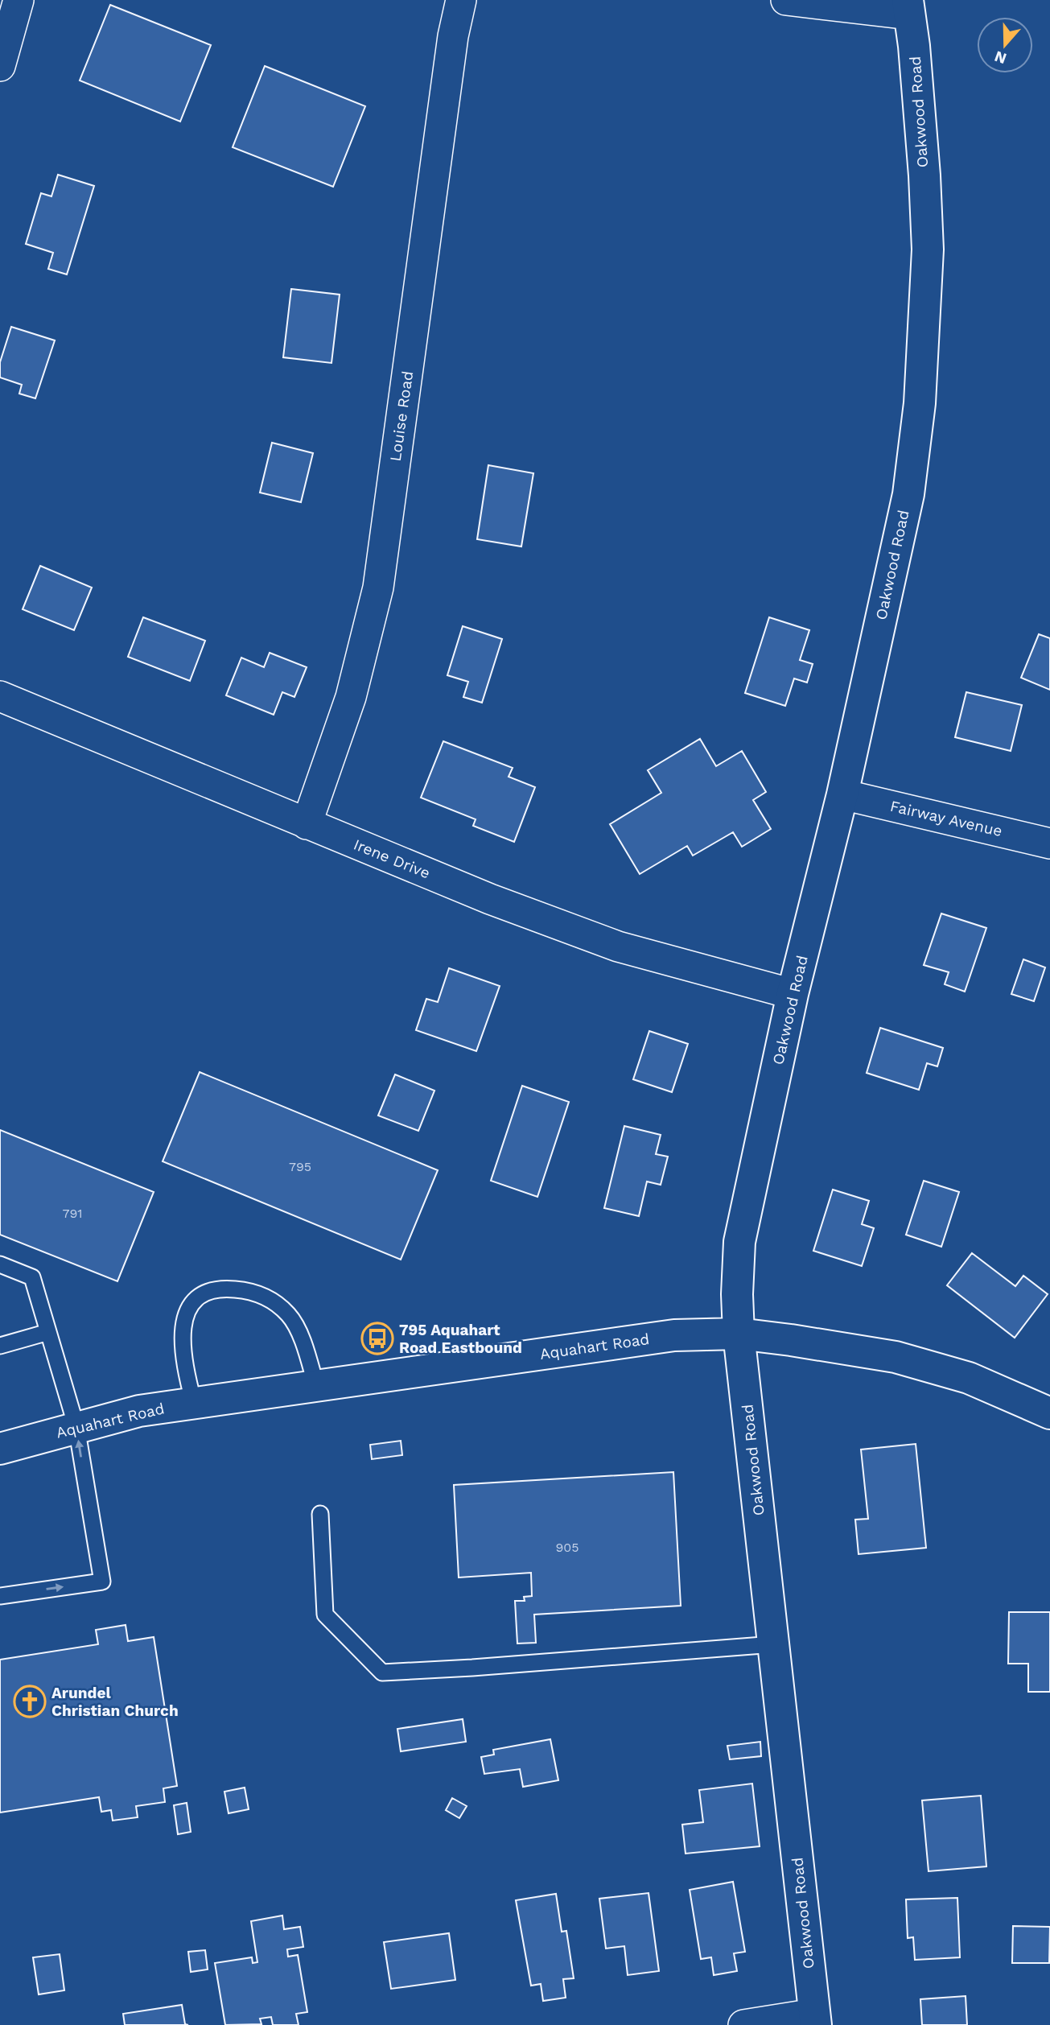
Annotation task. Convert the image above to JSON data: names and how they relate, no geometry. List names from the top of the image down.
{
  "streets": {
    "street": [
      "Oakwood Road",
      "Louise Road",
      "Fairway Avenue",
      "Irene Drive",
      "Aquahart Road"
    ]
  },
  "crossings": [
    ["Oakwood Road", "Fairway Avenue"],
    ["Oakwood Road", "Irene Drive"],
    ["Oakwood Road", "Aquahart Road"],
    ["Louise Road", "Irene Drive"]
  ],
  "places": {
    "bus stop": ["795 Aquahart Road Eastbound"],
    "church": ["Arundel Christian Church"]
  },
  "house_numbers": ["795", "791", "905"],
  "north": "bottom"
}
